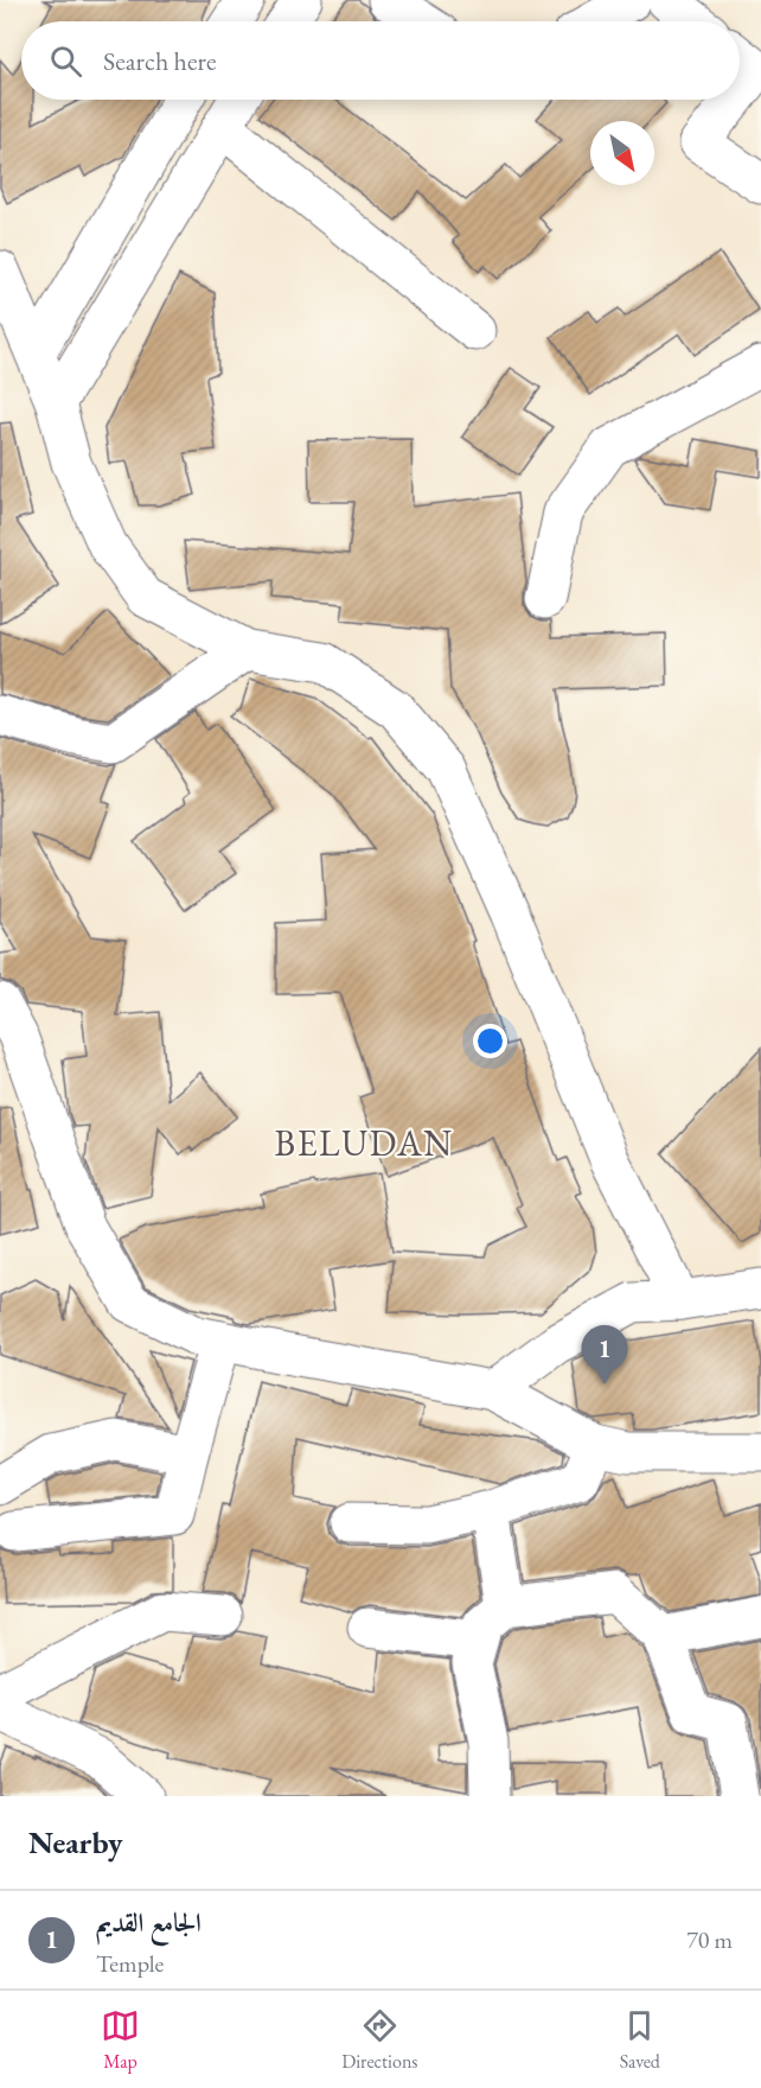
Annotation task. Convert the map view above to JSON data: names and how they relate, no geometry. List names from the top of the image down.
{
  "districts": ["BELUDAN"],
  "north": "bottom right",
  "page": {
    "search": "Search here",
    "pins": "1",
    "heading": "Nearby",
    "list": [
      {
        "mark": "1",
        "name": "الجامع القديم",
        "note": "Temple",
        "value": "70 m"
      }
    ],
    "nav": ["Map", "Directions", "Saved"]
  }
}
